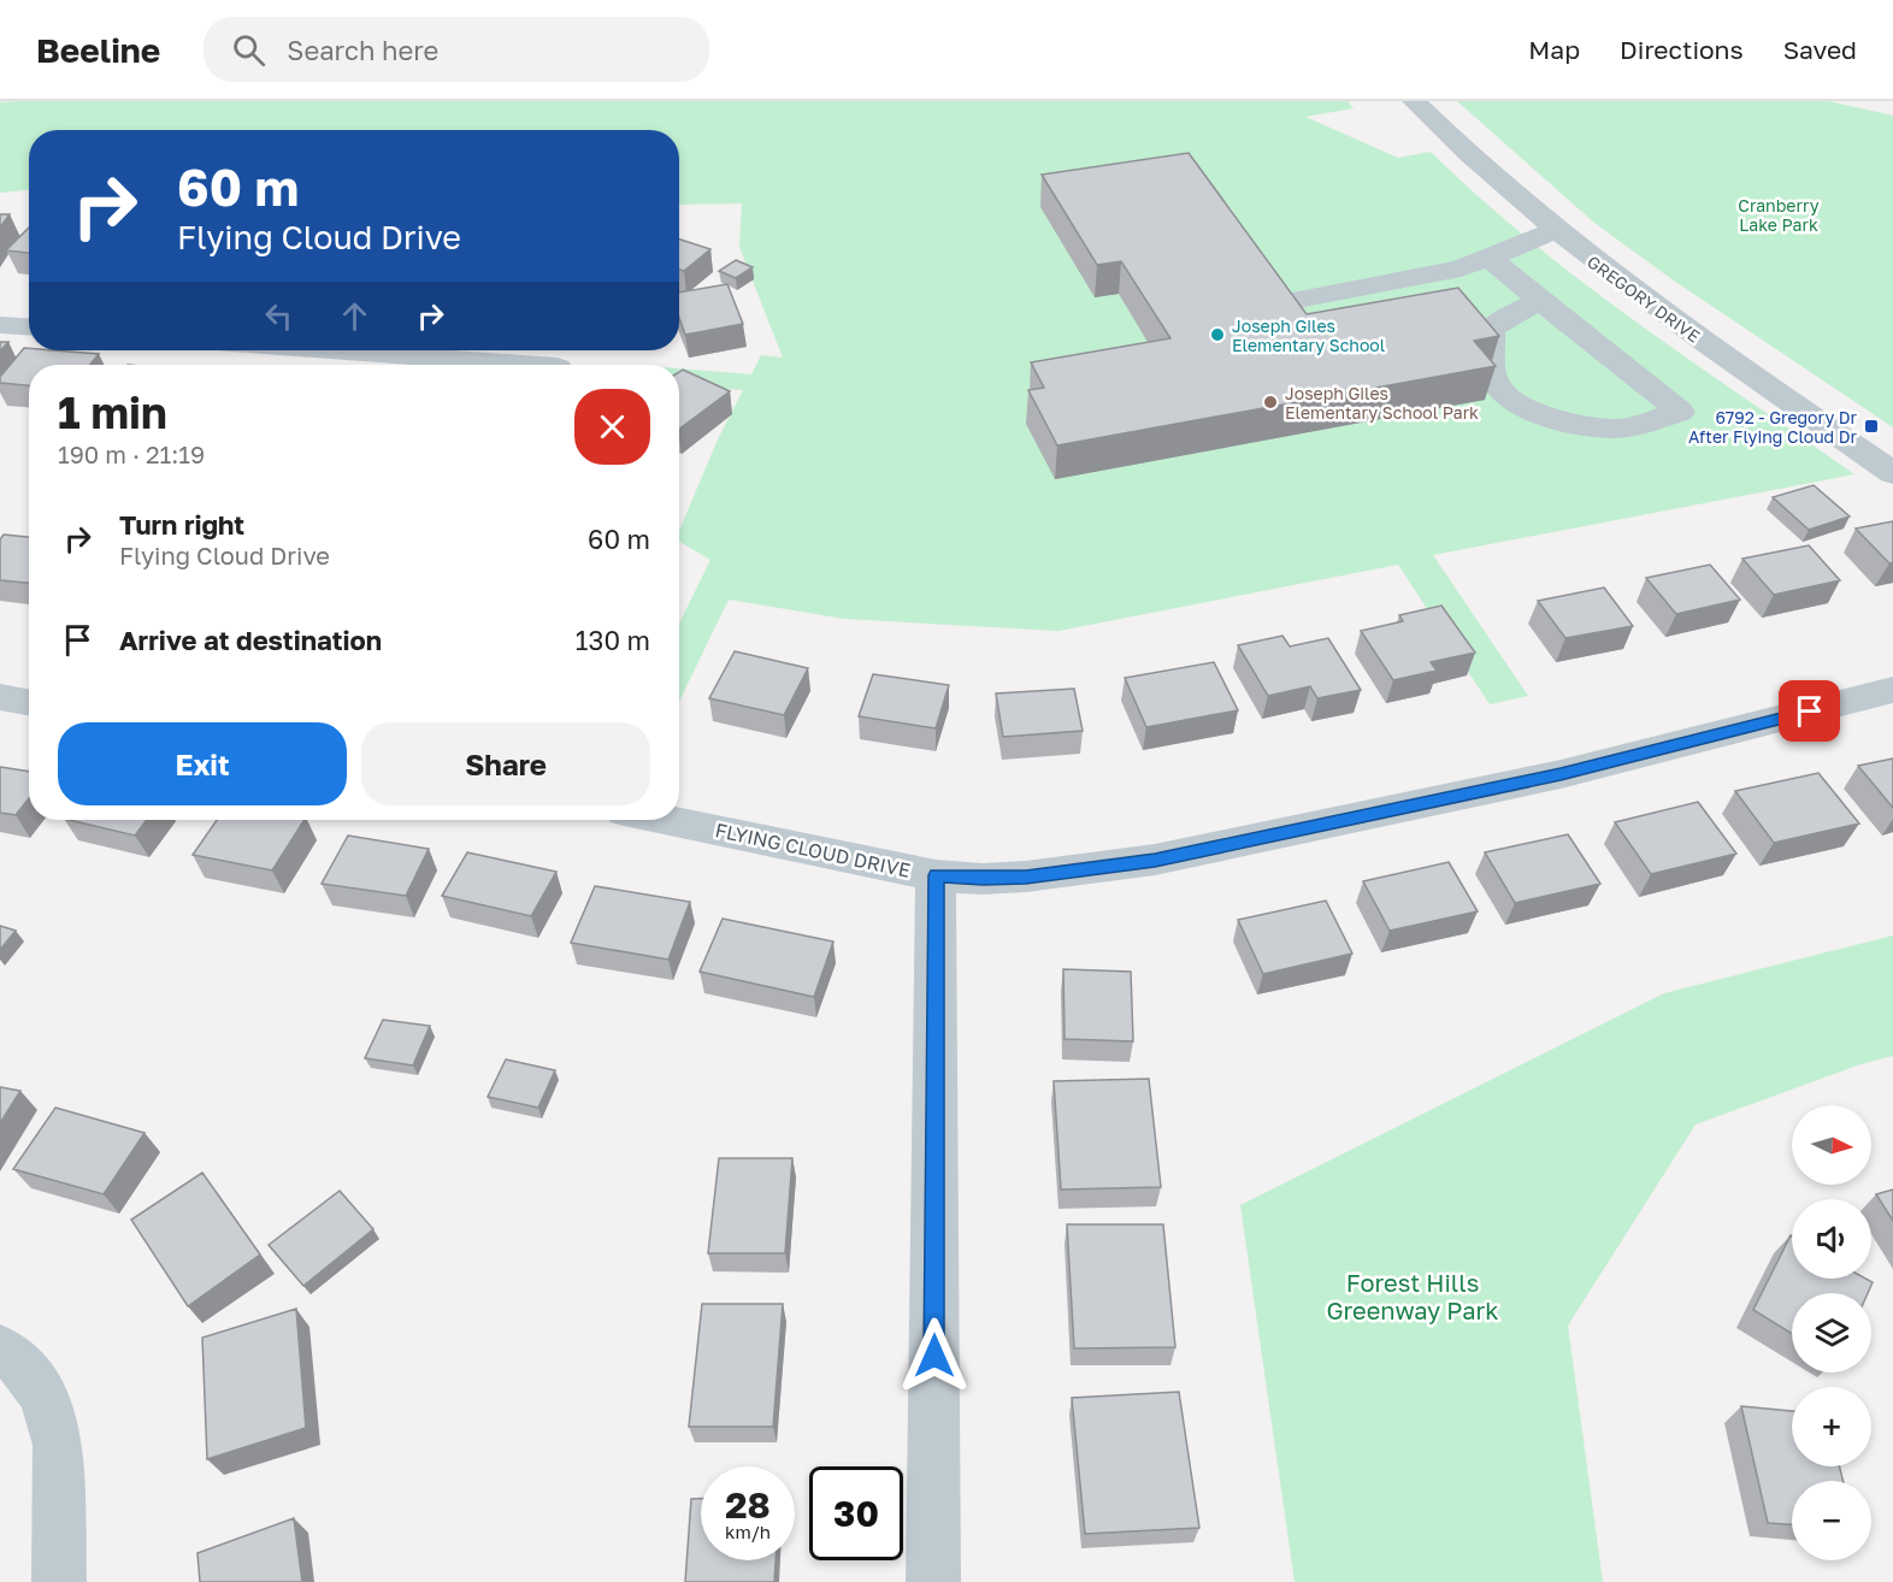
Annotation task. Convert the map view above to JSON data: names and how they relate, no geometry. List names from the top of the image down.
{
  "streets": {
    "street": ["GREGORY DRIVE", "FLYING CLOUD DRIVE"]
  },
  "parks": ["Cranberry Lake Park", "Forest Hills Greenway Park"],
  "places": {
    "other": ["Joseph Giles Elementary School", "Joseph Giles Elementary School Park"],
    "transit": ["6792 - Gregory Dr After Flying Cloud Dr"]
  },
  "north": "right",
  "page": {
    "header": "Beeline",
    "search": "Search here",
    "nav": ["Map", "Directions", "Saved"],
    "turn": ["60 m", "Flying Cloud Drive"],
    "heading": ["1 min", "190 m · 21:19"],
    "list": [
      {
        "name": "Turn right",
        "note": "Flying Cloud Drive",
        "value": "60 m"
      },
      {
        "name": "Arrive at destination",
        "value": "130 m"
      }
    ],
    "buttons": ["Exit", "Share"],
    "map_buttons": ["+", "−"],
    "speed": "28 km/h",
    "limit": "30"
  }
}
